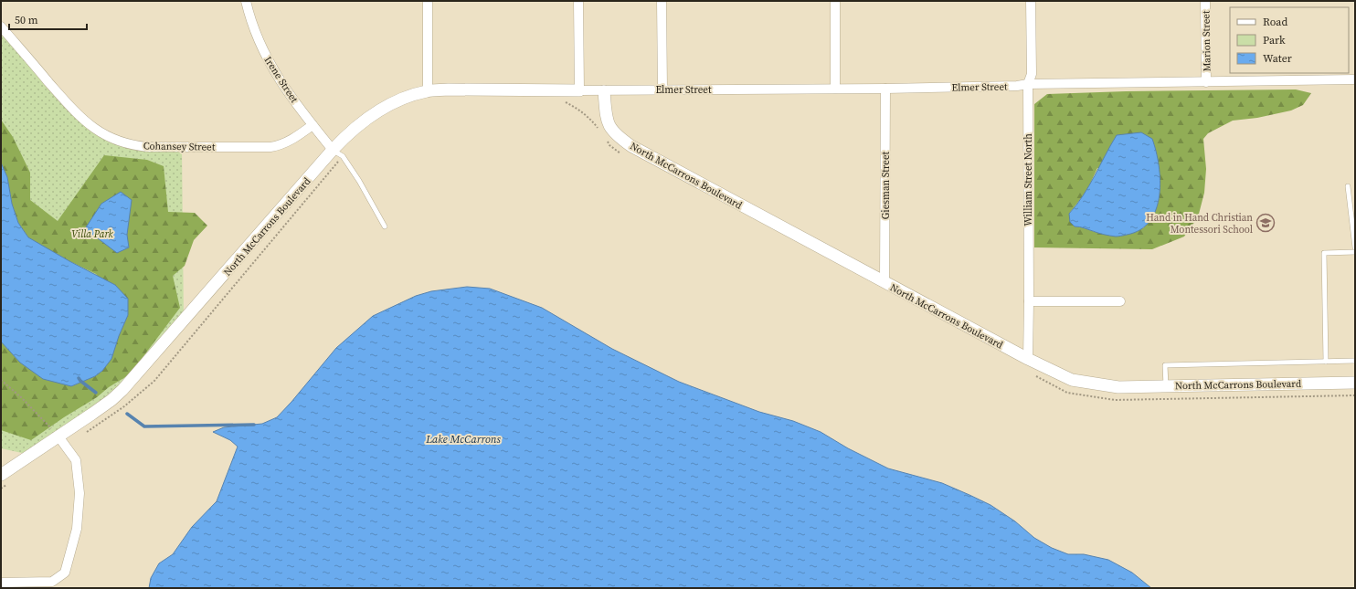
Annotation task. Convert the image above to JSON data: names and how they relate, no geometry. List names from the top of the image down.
{
  "streets": {
    "street": [
      "Marion Street",
      "Irene Street",
      "Elmer Street",
      "Cohansey Street",
      "North McCarrons Boulevard",
      "William Street North",
      "Giesman Street"
    ]
  },
  "crossings": [
    ["Marion Street", "Elmer Street"],
    ["Irene Street", "Cohansey Street"],
    ["Irene Street", "North McCarrons Boulevard"],
    ["Elmer Street", "North McCarrons Boulevard"],
    ["Elmer Street", "William Street North"],
    ["Elmer Street", "Giesman Street"],
    ["North McCarrons Boulevard", "William Street North"],
    ["North McCarrons Boulevard", "Giesman Street"]
  ],
  "water": ["Lake McCarrons"],
  "parks": ["Villa Park"],
  "places": {
    "school or university": ["Hand in Hand Christian Montessori School"]
  },
  "legend": ["Road", "Park", "Water"],
  "scale_bar": "50 m"
}
